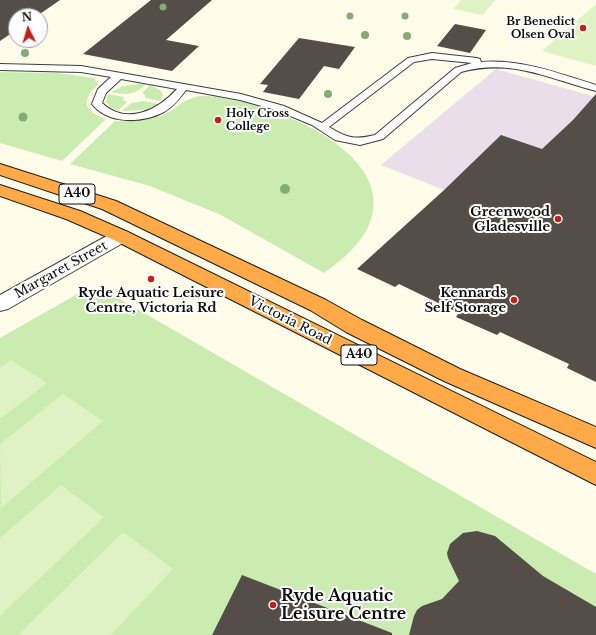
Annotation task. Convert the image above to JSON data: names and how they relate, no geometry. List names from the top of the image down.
{
  "streets": {
    "highway": ["A40", "Victoria Road"],
    "street": ["Margaret Street"]
  },
  "crossings": [
    ["Margaret Street", "Victoria Road"]
  ],
  "places": [
    "Br Benedict Olsen Oval",
    "Holy Cross College",
    "Greenwood Gladesville",
    "Ryde Aquatic Leisure Centre, Victoria Rd",
    "Kennards Self Storage",
    "Ryde Aquatic Leisure Centre"
  ],
  "north": "top"
}
